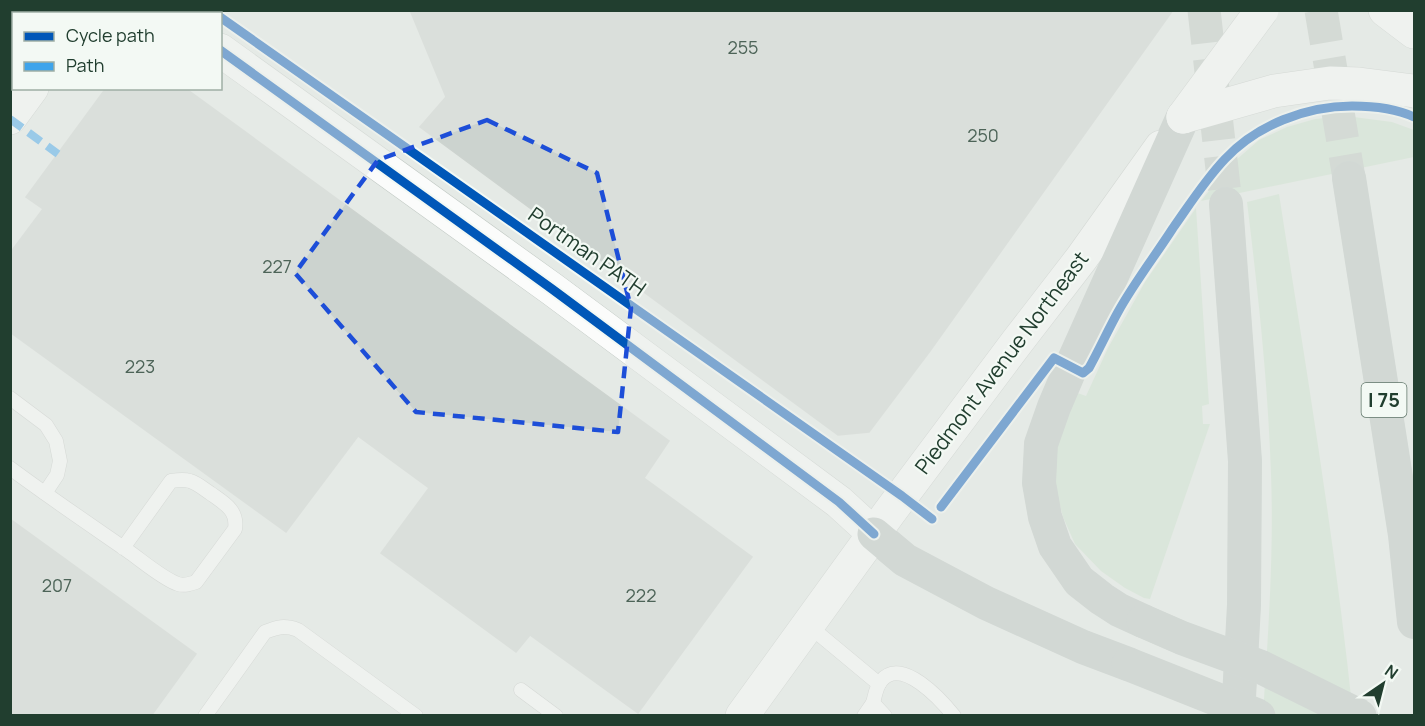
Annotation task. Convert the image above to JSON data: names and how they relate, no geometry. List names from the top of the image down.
{
  "streets": {
    "highway": ["I 75"],
    "main road": ["Piedmont Avenue Northeast"],
    "cycle path": ["Portman PATH"]
  },
  "house_numbers": [
    "255",
    "250",
    "227",
    "223",
    "207",
    "222"
  ],
  "legend": ["Cycle path", "Path"],
  "north": "top right"
}
